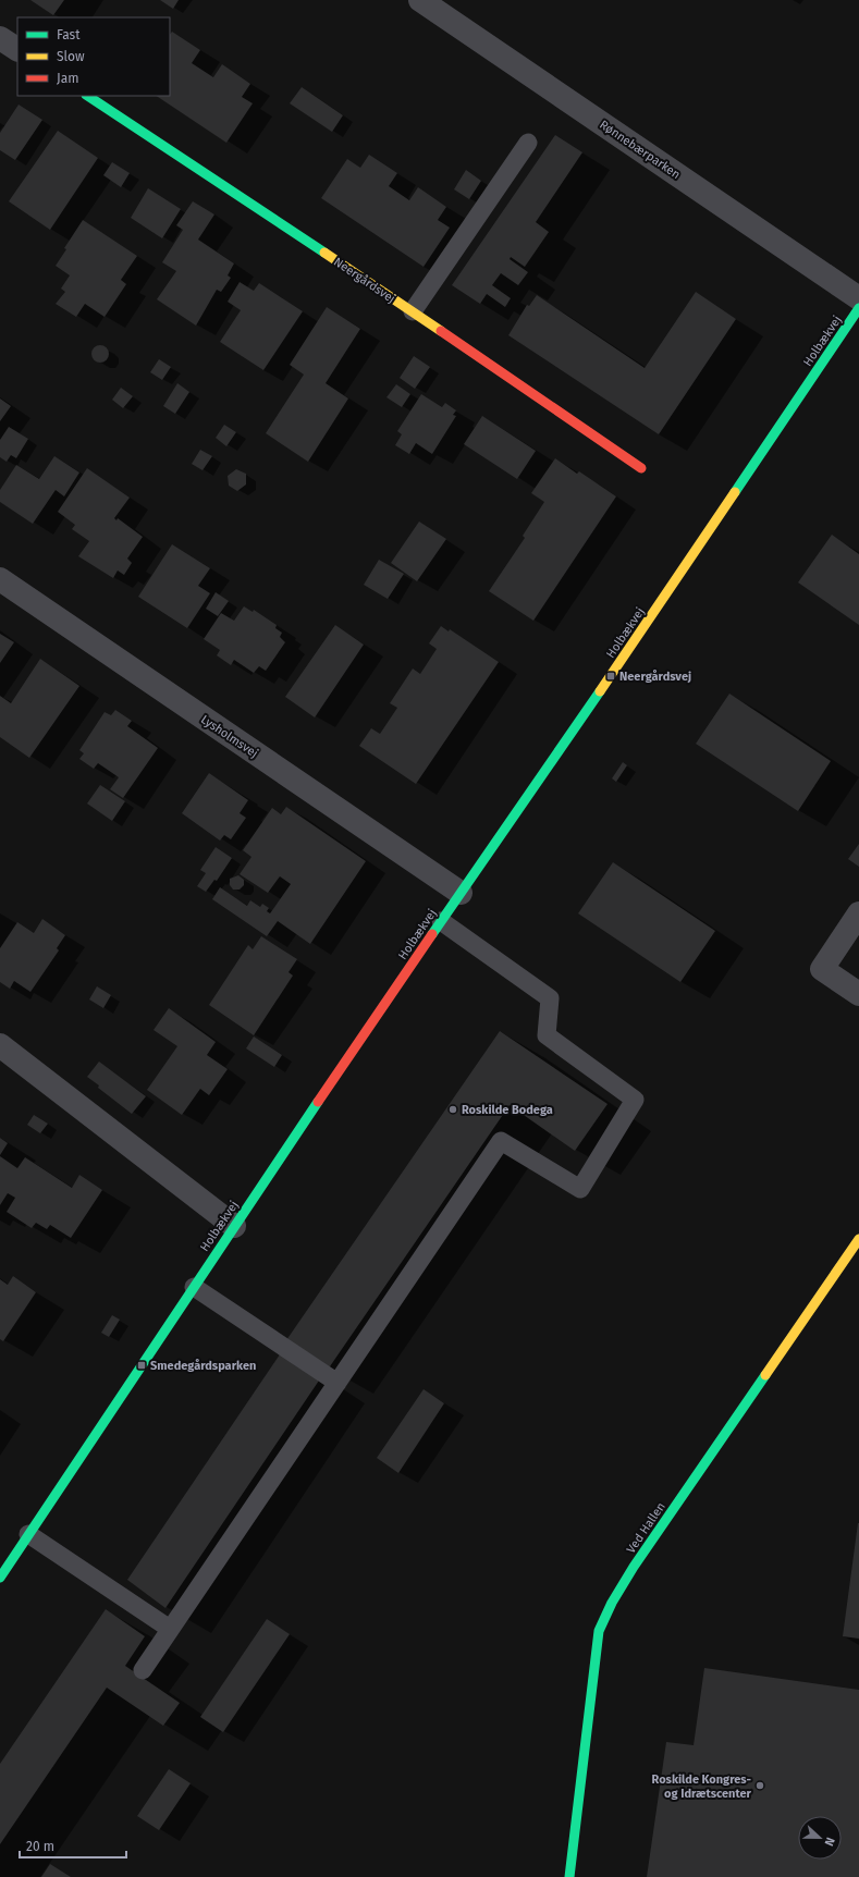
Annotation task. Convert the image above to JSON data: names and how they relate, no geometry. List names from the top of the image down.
{
  "streets": {
    "street": [
      "Rønnebærparken",
      "Neergårdsvej",
      "Holbækvej",
      "Lysholmsvej",
      "Ved Hallen"
    ]
  },
  "crossings": [
    ["Holbækvej", "Lysholmsvej"]
  ],
  "places": {
    "transit": ["Neergårdsvej", "Smedegårdsparken"],
    "other": ["Roskilde Bodega", "Roskilde Kongres- og Idrætscenter"]
  },
  "legend": ["Fast", "Slow", "Jam"],
  "scale_bar": "20 m",
  "north": "right"
}
